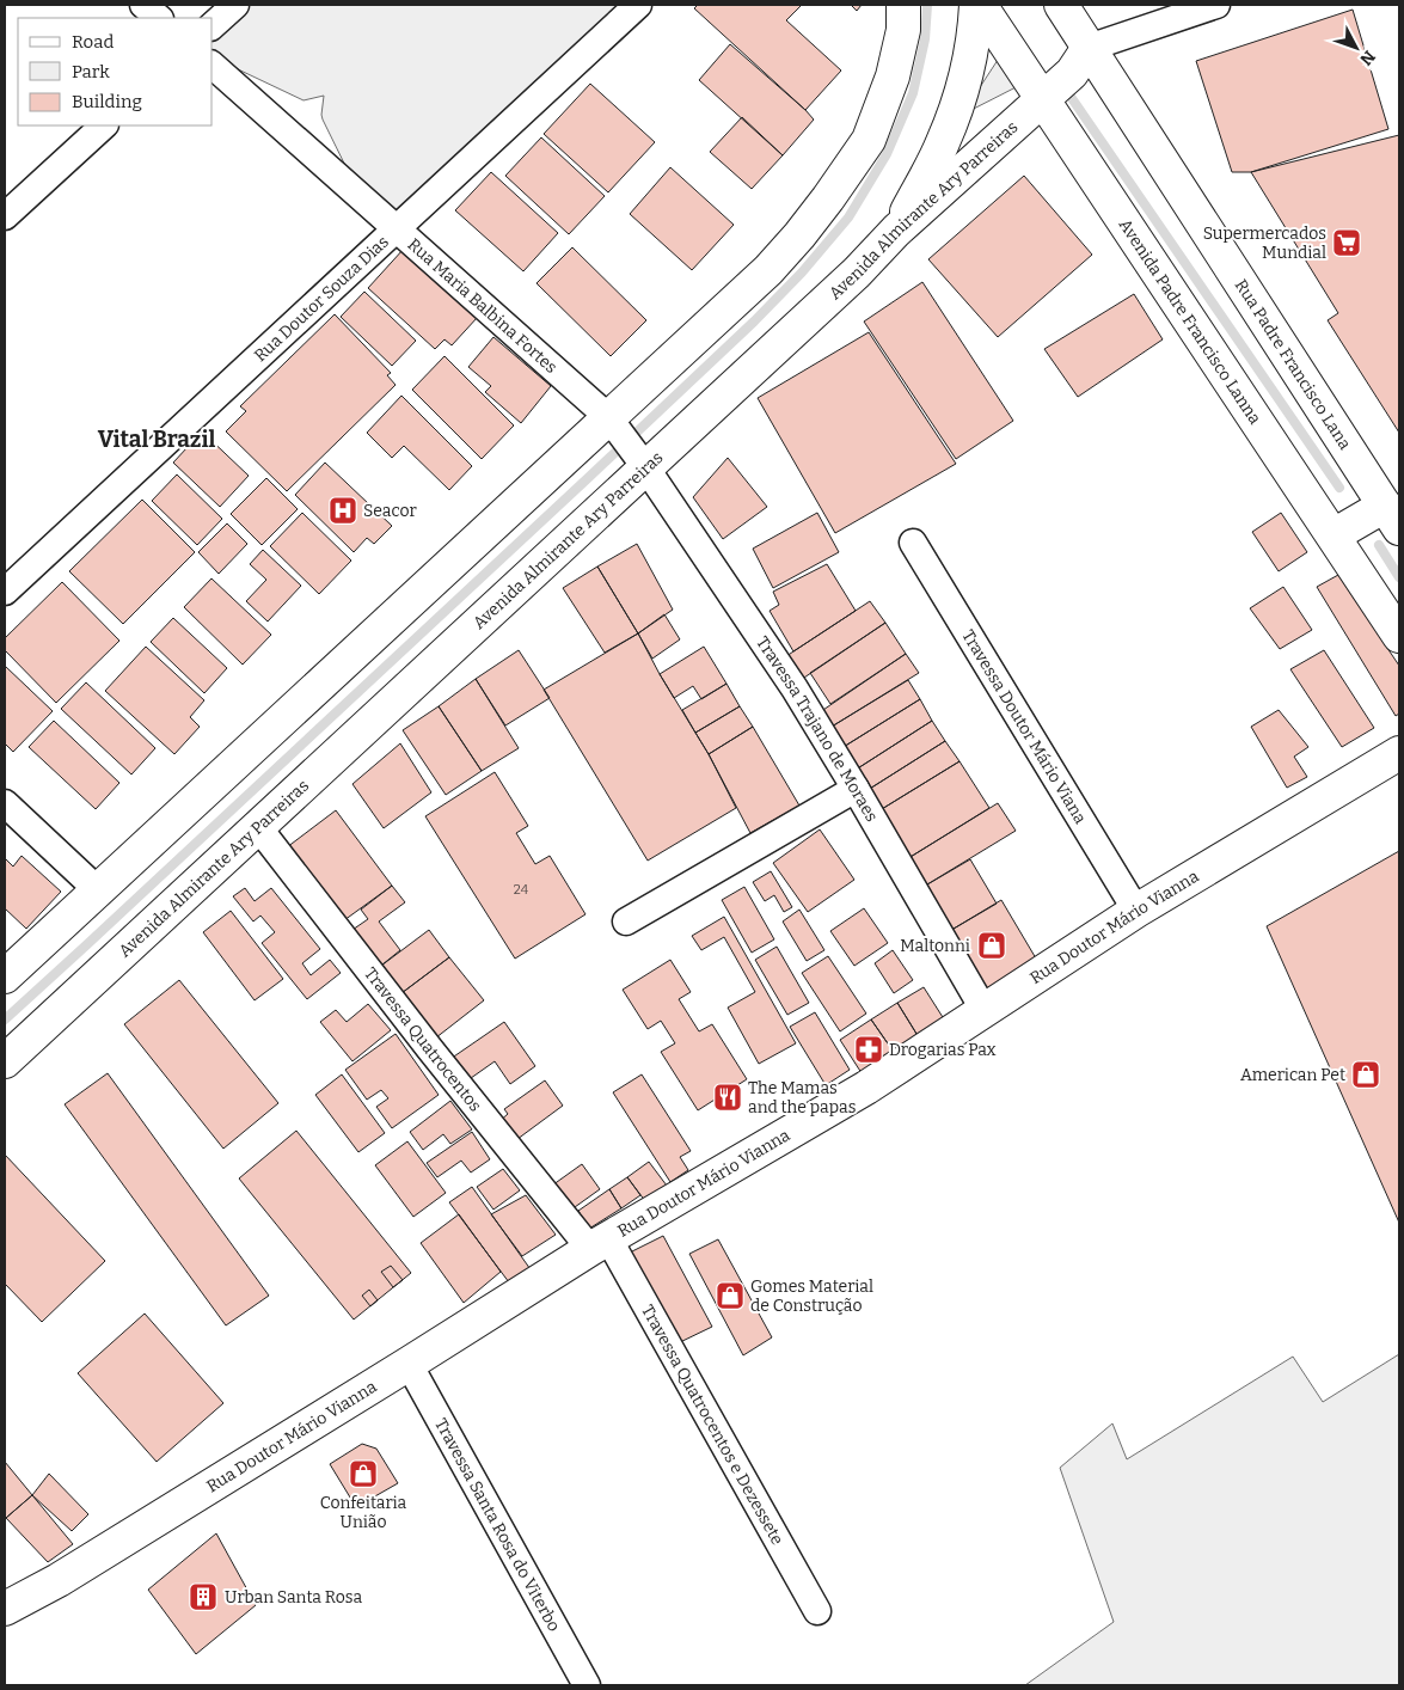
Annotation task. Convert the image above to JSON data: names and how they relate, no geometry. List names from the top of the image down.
{
  "streets": {
    "main road": [
      "Avenida Almirante Ary Parreiras",
      "Avenida Padre Francisco Lanna",
      "Rua Padre Francisco Lana",
      "Rua Doutor Mário Vianna"
    ],
    "street": [
      "Rua Doutor Souza Dias",
      "Rua Maria Balbina Fortes",
      "Travessa Doutor Mário Viana",
      "Travessa Trajano de Moraes",
      "Travessa Quatrocentos",
      "Travessa Quatrocentos e Dezessete",
      "Travessa Santa Rosa do Viterbo"
    ]
  },
  "crossings": [
    ["Avenida Almirante Ary Parreiras", "Rua Maria Balbina Fortes"],
    ["Avenida Almirante Ary Parreiras", "Avenida Padre Francisco Lanna"],
    ["Avenida Almirante Ary Parreiras", "Rua Padre Francisco Lana"],
    ["Avenida Almirante Ary Parreiras", "Travessa Trajano de Moraes"],
    ["Avenida Almirante Ary Parreiras", "Travessa Quatrocentos"],
    ["Rua Doutor Souza Dias", "Rua Maria Balbina Fortes"],
    ["Rua Maria Balbina Fortes", "Travessa Trajano de Moraes"],
    ["Travessa Doutor Mário Viana", "Rua Doutor Mário Vianna"],
    ["Travessa Trajano de Moraes", "Rua Doutor Mário Vianna"],
    ["Rua Doutor Mário Vianna", "Travessa Quatrocentos"],
    ["Rua Doutor Mário Vianna", "Travessa Quatrocentos e Dezessete"],
    ["Rua Doutor Mário Vianna", "Travessa Santa Rosa do Viterbo"],
    ["Travessa Quatrocentos", "Travessa Quatrocentos e Dezessete"]
  ],
  "districts": ["Vital Brazil"],
  "places": {
    "supermarket": ["Supermercados Mundial"],
    "hospital": ["Seacor"],
    "shop": [
      "Maltonni",
      "American Pet",
      "Gomes Material de Construção",
      "Confeitaria União"
    ],
    "pharmacy": ["Drogarias Pax"],
    "restaurant": ["The Mamas and the papas"],
    "building": ["Urban Santa Rosa"]
  },
  "house_numbers": ["24"],
  "legend": ["Road", "Park", "Building"],
  "north": "bottom right"
}
